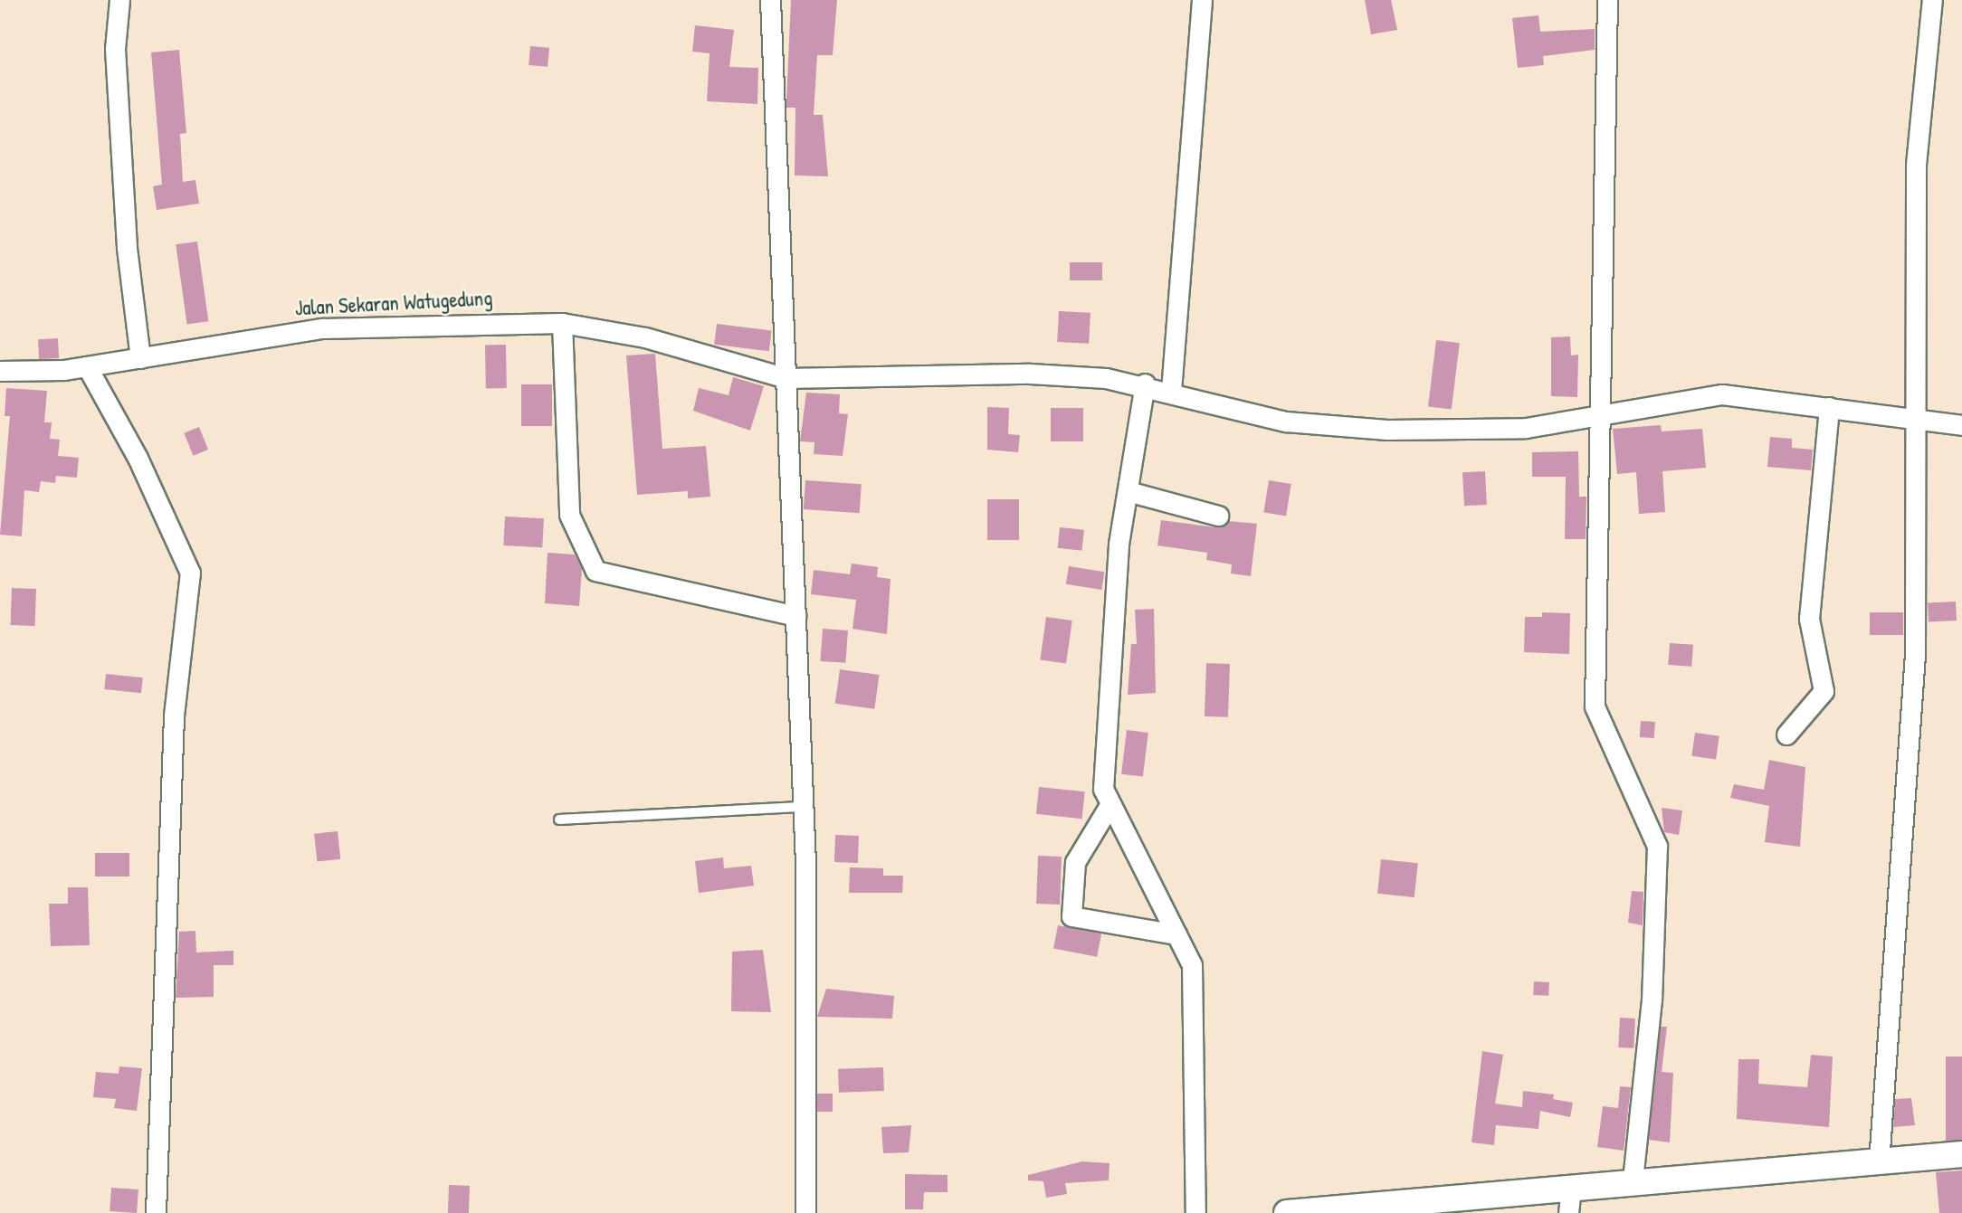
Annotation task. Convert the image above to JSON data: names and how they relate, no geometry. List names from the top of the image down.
{
  "streets": {
    "street": ["Jalan Sekaran Watugedung"]
  }
}
